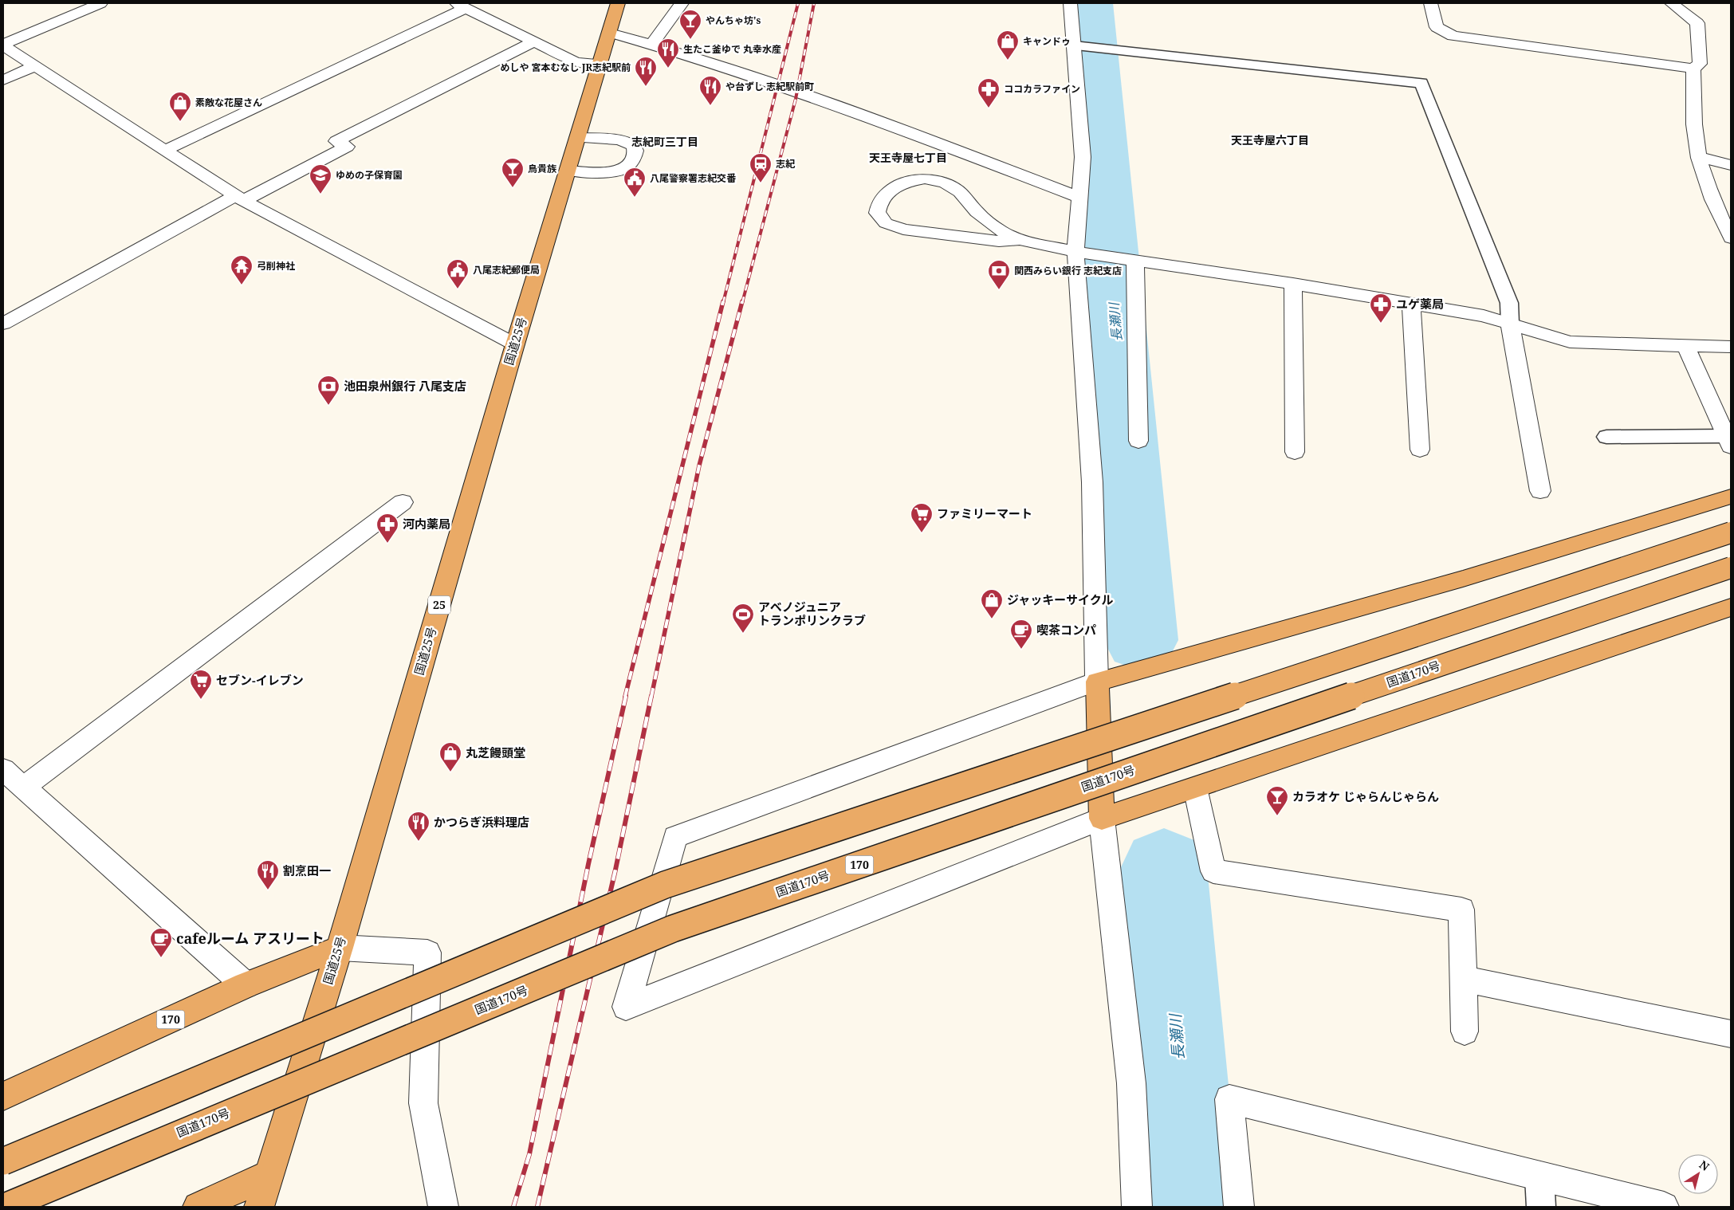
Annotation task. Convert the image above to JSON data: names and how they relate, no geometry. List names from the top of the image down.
{
  "streets": {
    "highway": [
      "国道25号",
      "25",
      "国道170号",
      "170"
    ]
  },
  "crossings": [
    ["国道25号", "170"]
  ],
  "districts": ["天王寺屋六丁目", "志紀町三丁目", "天王寺屋七丁目"],
  "water": ["長瀬川"],
  "places": {
    "bar": ["やんちゃ坊's", "鳥貴族", "カラオケ じゃらんじゃらん"],
    "shop": [
      "キャンドゥ",
      "素敵な花屋さん",
      "ジャッキーサイクル",
      "丸芝饅頭堂"
    ],
    "restaurant": [
      "生たこ釜ゆで 丸幸水産",
      "めしや 宮本むなし JR志紀駅前",
      "や台ずし 志紀駅前町",
      "かつらぎ浜料理店",
      "割烹田一"
    ],
    "pharmacy": ["ココカラファイン", "ユゲ薬局", "河内薬局"],
    "station": ["志紀"],
    "school or university": ["ゆめの子保育園"],
    "public building": ["八尾警察署志紀交番", "八尾志紀郵便局"],
    "temple": ["弓削神社"],
    "bank": ["関西みらい銀行 志紀支店", "池田泉州銀行 八尾支店"],
    "supermarket": ["ファミリーマート", "セブン-イレブン"],
    "sports": ["アベノジュニア トランポリンクラブ"],
    "cafe": ["喫茶コンパ", "cafeルーム アスリート"]
  },
  "north": "top right"
}
